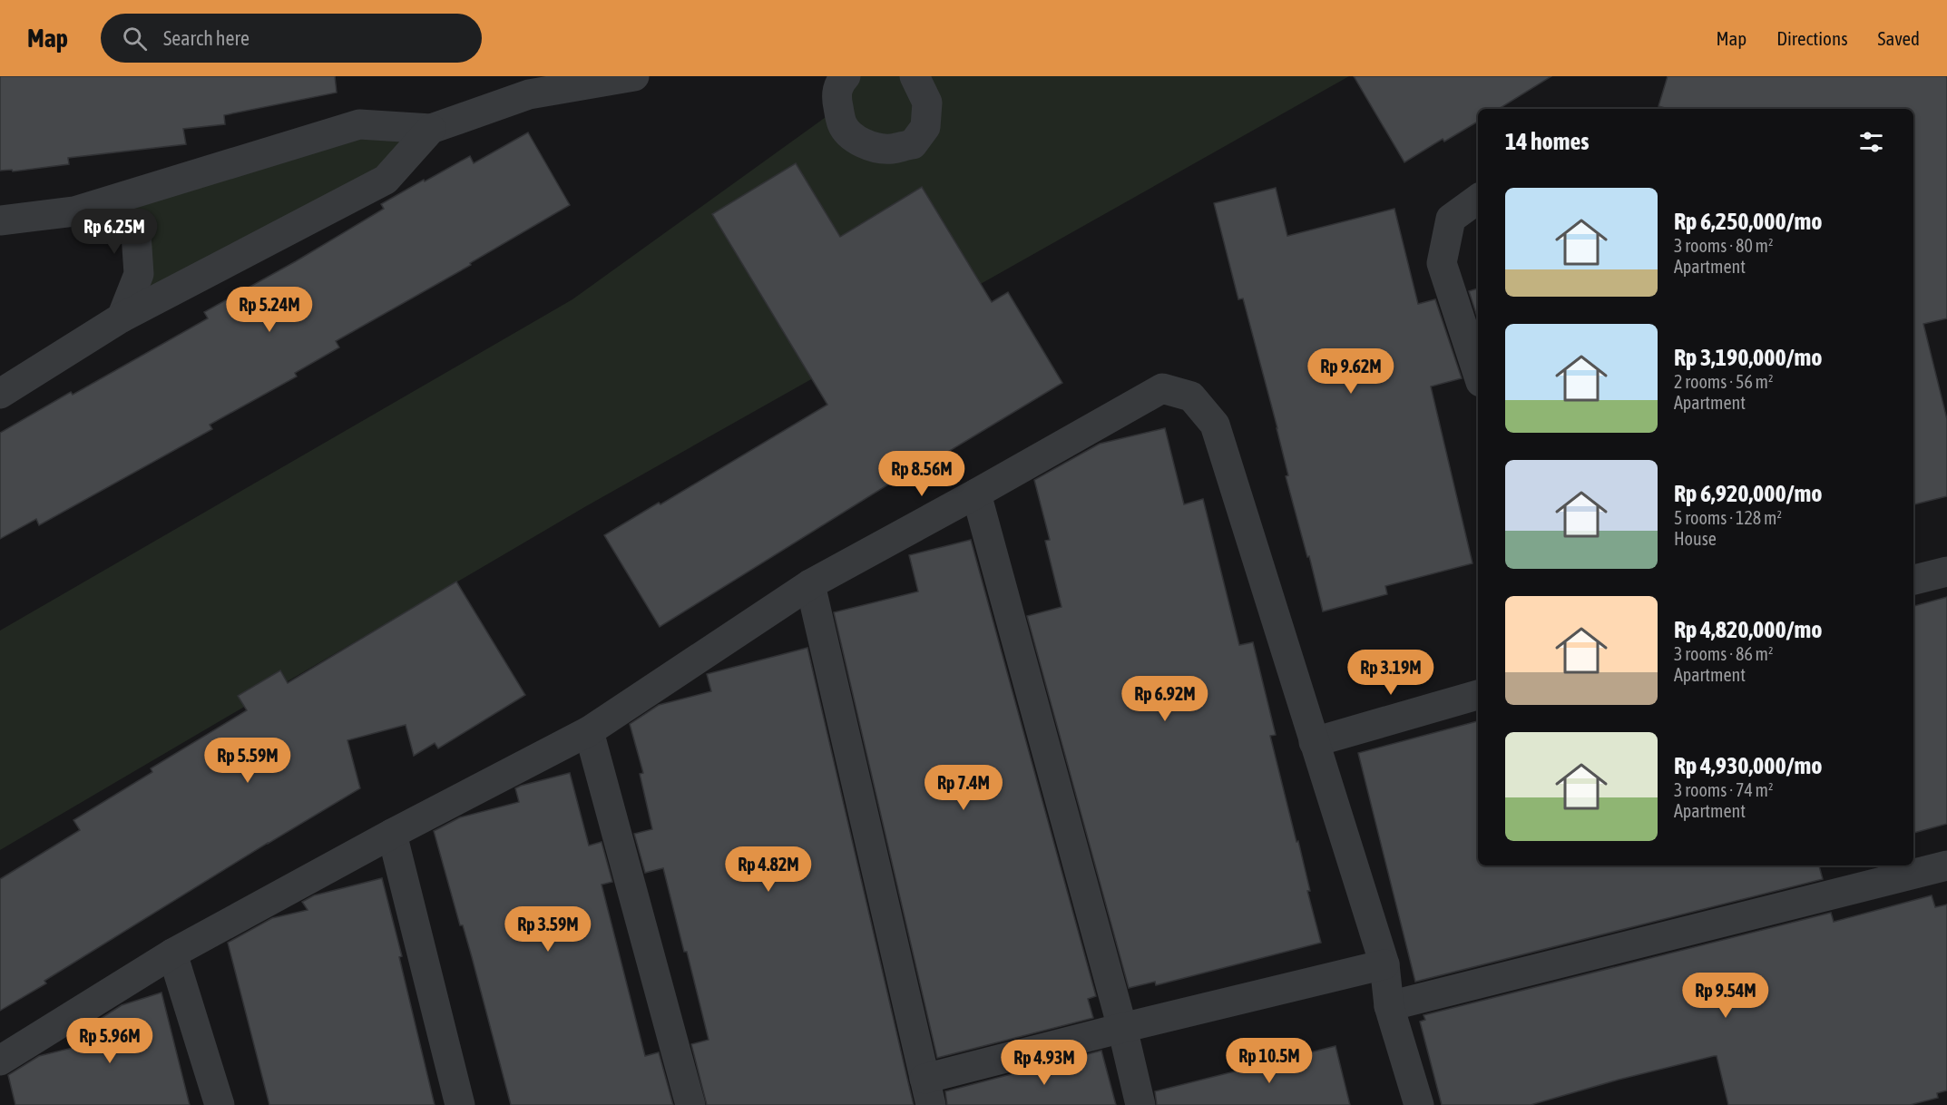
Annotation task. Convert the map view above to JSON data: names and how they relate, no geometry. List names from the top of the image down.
{
  "page": {
    "header": "Map",
    "search": "Search here",
    "nav": ["Map", "Directions", "Saved"],
    "heading": "14 homes",
    "list": [
      {
        "name": "Rp 6,250,000/mo",
        "note": "3 rooms · 80 m² · Apartment"
      },
      {
        "name": "Rp 3,190,000/mo",
        "note": "2 rooms · 56 m² · Apartment"
      },
      {
        "name": "Rp 6,920,000/mo",
        "note": "5 rooms · 128 m² · House"
      },
      {
        "name": "Rp 4,820,000/mo",
        "note": "3 rooms · 86 m² · Apartment"
      },
      {
        "name": "Rp 4,930,000/mo",
        "note": "3 rooms · 74 m² · Apartment"
      }
    ],
    "price": [
      "Rp 6.25M",
      "Rp 5.24M",
      "Rp 9.62M",
      "Rp 8.56M",
      "Rp 3.19M",
      "Rp 6.92M",
      "Rp 5.59M",
      "Rp 7.4M",
      "Rp 4.82M",
      "Rp 3.59M",
      "Rp 9.54M",
      "Rp 5.96M",
      "Rp 10.5M",
      "Rp 4.93M"
    ]
  }
}
